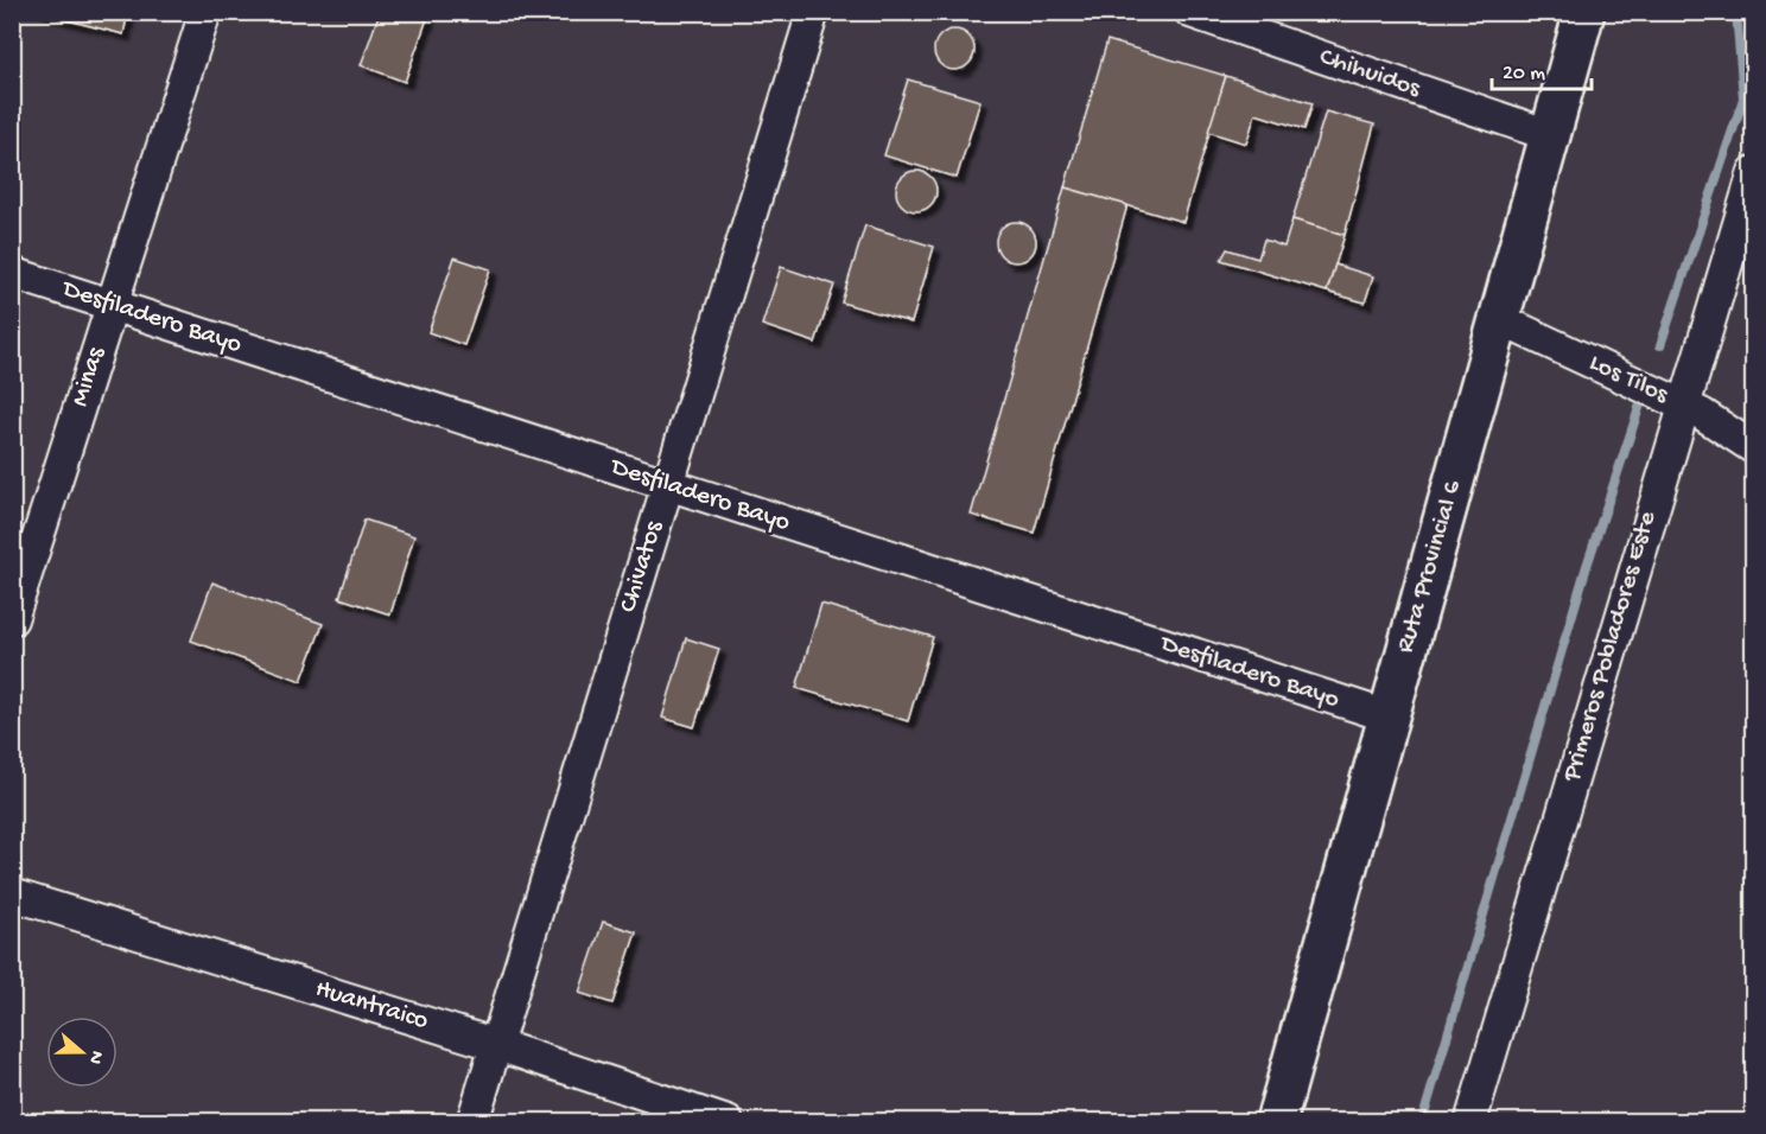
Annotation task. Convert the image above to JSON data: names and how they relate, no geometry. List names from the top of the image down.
{
  "streets": {
    "main road": ["Ruta Provincial 6"],
    "street": [
      "Chihuidos",
      "Desfiladero Bayo",
      "Minas",
      "Los Tilos",
      "Chivatos",
      "Primeros Pobladores Este",
      "Huantraico"
    ]
  },
  "crossings": [
    ["Chihuidos", "Ruta Provincial 6"],
    ["Desfiladero Bayo", "Minas"],
    ["Desfiladero Bayo", "Chivatos"],
    ["Desfiladero Bayo", "Ruta Provincial 6"],
    ["Los Tilos", "Ruta Provincial 6"],
    ["Los Tilos", "Primeros Pobladores Este"],
    ["Chivatos", "Huantraico"]
  ],
  "scale_bar": "20 m",
  "north": "right"
}
